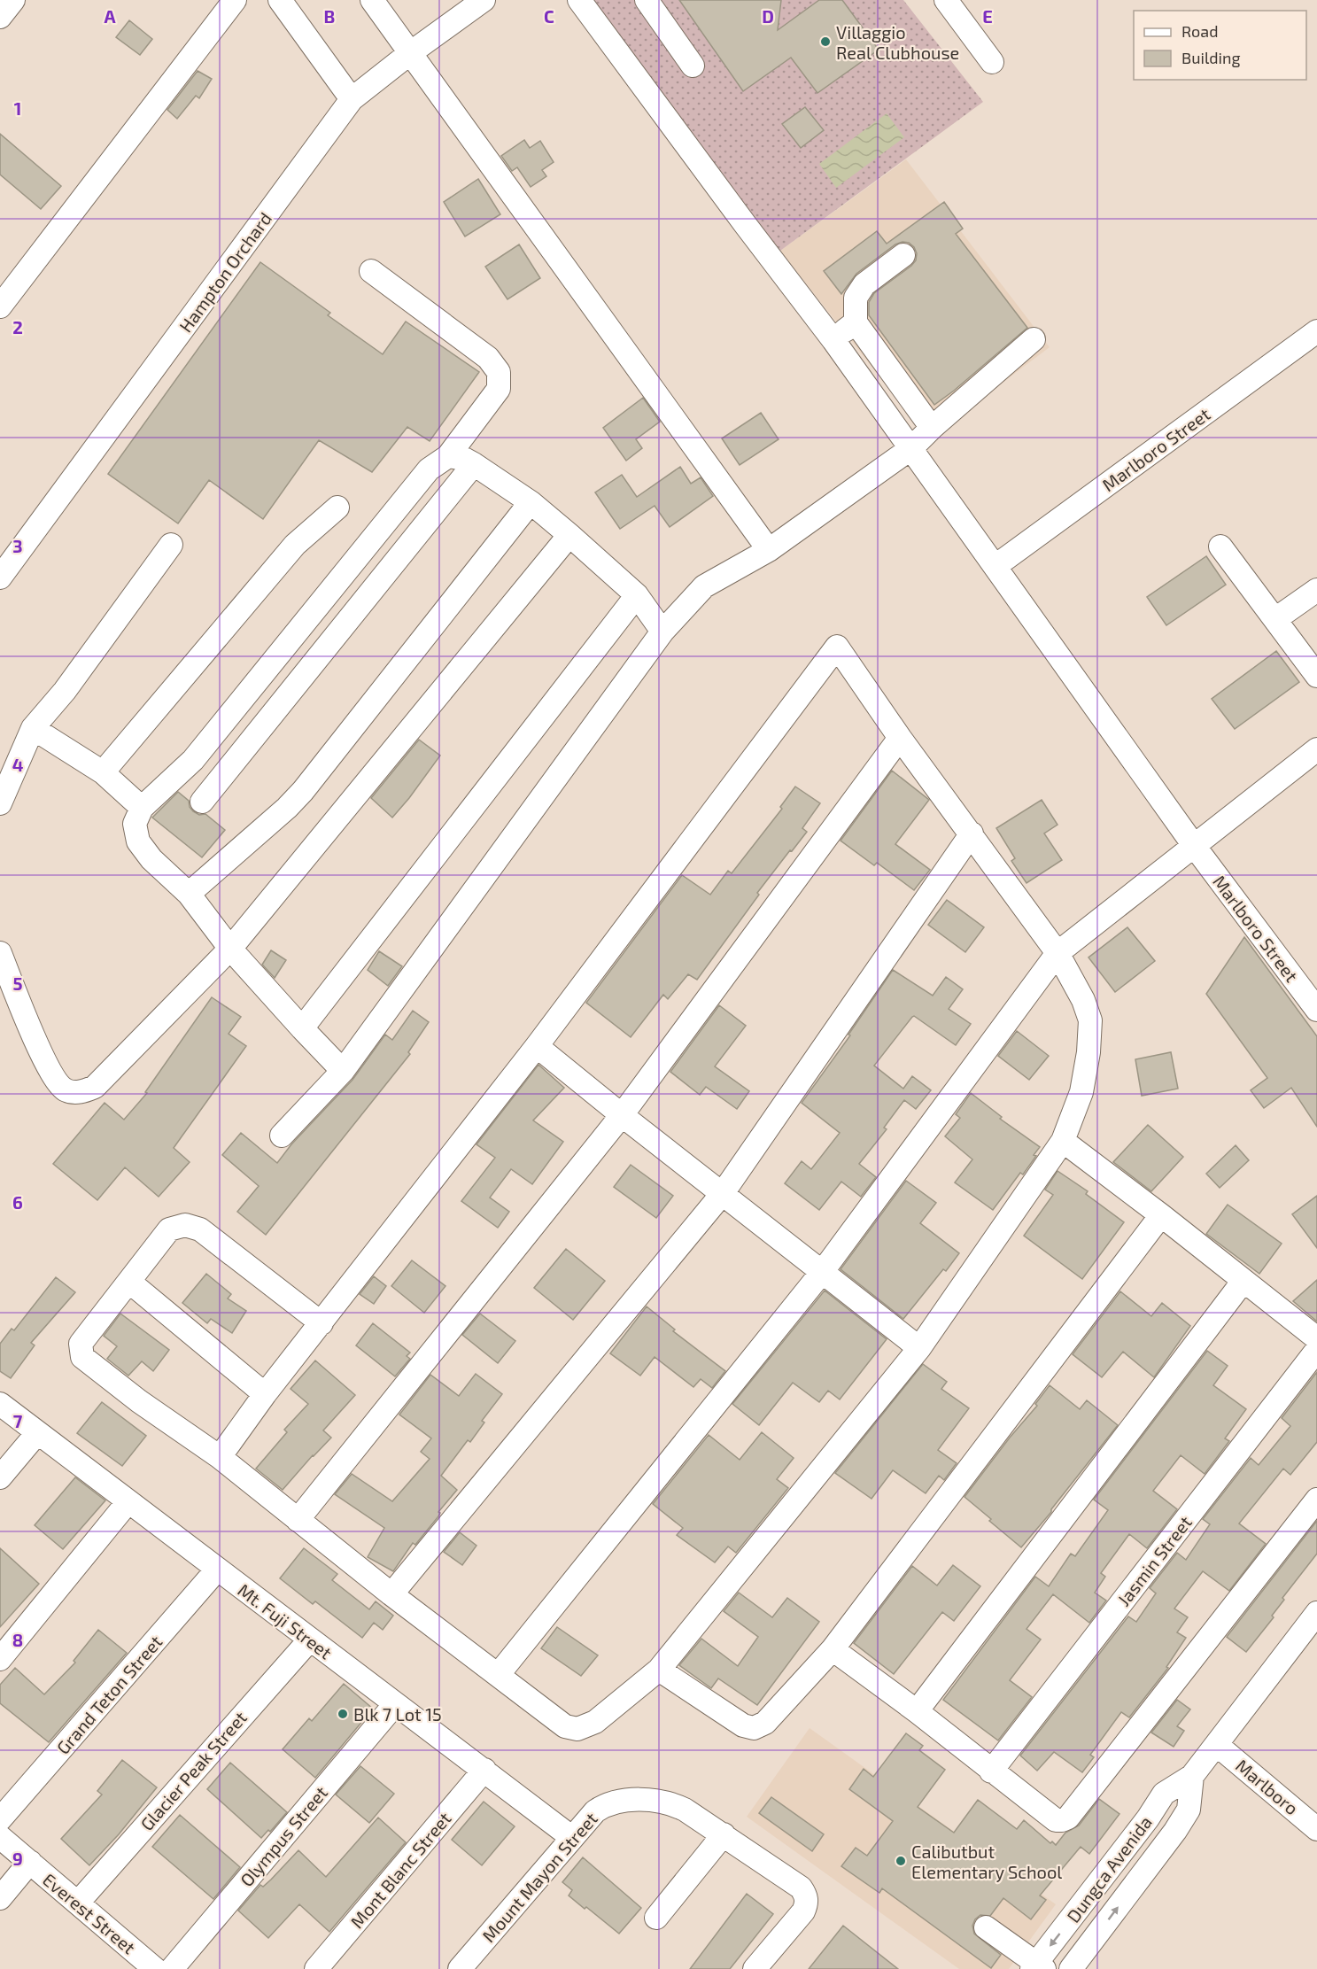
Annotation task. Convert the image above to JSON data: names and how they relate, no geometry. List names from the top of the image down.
{
  "streets": {
    "street": [
      "Hampton Orchard",
      "Marlboro Street",
      "Jasmin Street",
      "Mt. Fuji Street",
      "Grand Teton Street",
      "Glacier Peak Street",
      "Marlboro",
      "Olympus Street",
      "Dungca Avenida",
      "Mont Blanc Street",
      "Mount Mayon Street",
      "Everest Street"
    ]
  },
  "crossings": [
    ["Mt. Fuji Street", "Grand Teton Street"],
    ["Mt. Fuji Street", "Glacier Peak Street"],
    ["Mt. Fuji Street", "Olympus Street"],
    ["Mt. Fuji Street", "Mont Blanc Street"],
    ["Mt. Fuji Street", "Mount Mayon Street"],
    ["Glacier Peak Street", "Everest Street"],
    ["Marlboro", "Dungca Avenida"]
  ],
  "places": ["Villaggio Real Clubhouse", "Blk 7 Lot 15", "Calibutbut Elementary School"],
  "legend": ["Road", "Building"],
  "grid": {
    "columns": [
      "A",
      "B",
      "C",
      "D",
      "E"
    ],
    "rows": [
      "1",
      "2",
      "3",
      "4",
      "5",
      "6",
      "7",
      "8",
      "9"
    ]
  }
}
